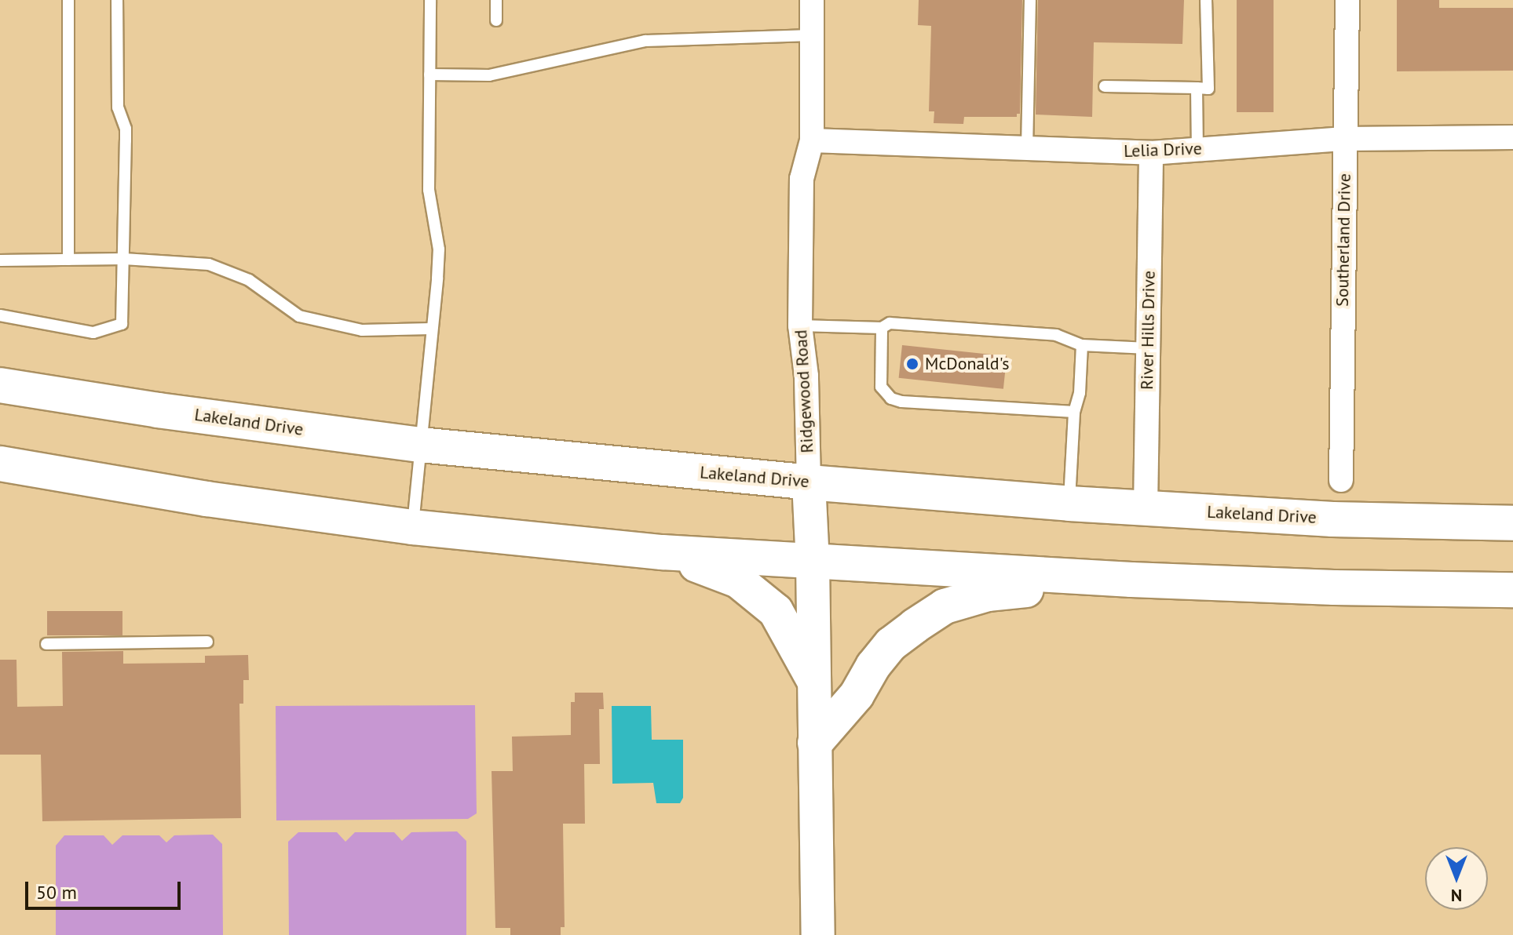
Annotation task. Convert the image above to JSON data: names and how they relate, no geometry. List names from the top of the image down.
{
  "streets": {
    "highway": ["Lakeland Drive"],
    "street": [
      "Lelia Drive",
      "Southerland Drive",
      "River Hills Drive",
      "Ridgewood Road"
    ]
  },
  "crossings": [
    ["Lelia Drive", "Southerland Drive"],
    ["Lelia Drive", "River Hills Drive"],
    ["Lelia Drive", "Ridgewood Road"],
    ["River Hills Drive", "Lakeland Drive"],
    ["Ridgewood Road", "Lakeland Drive"]
  ],
  "places": ["McDonald's"],
  "scale_bar": "50 m",
  "north": "bottom"
}
